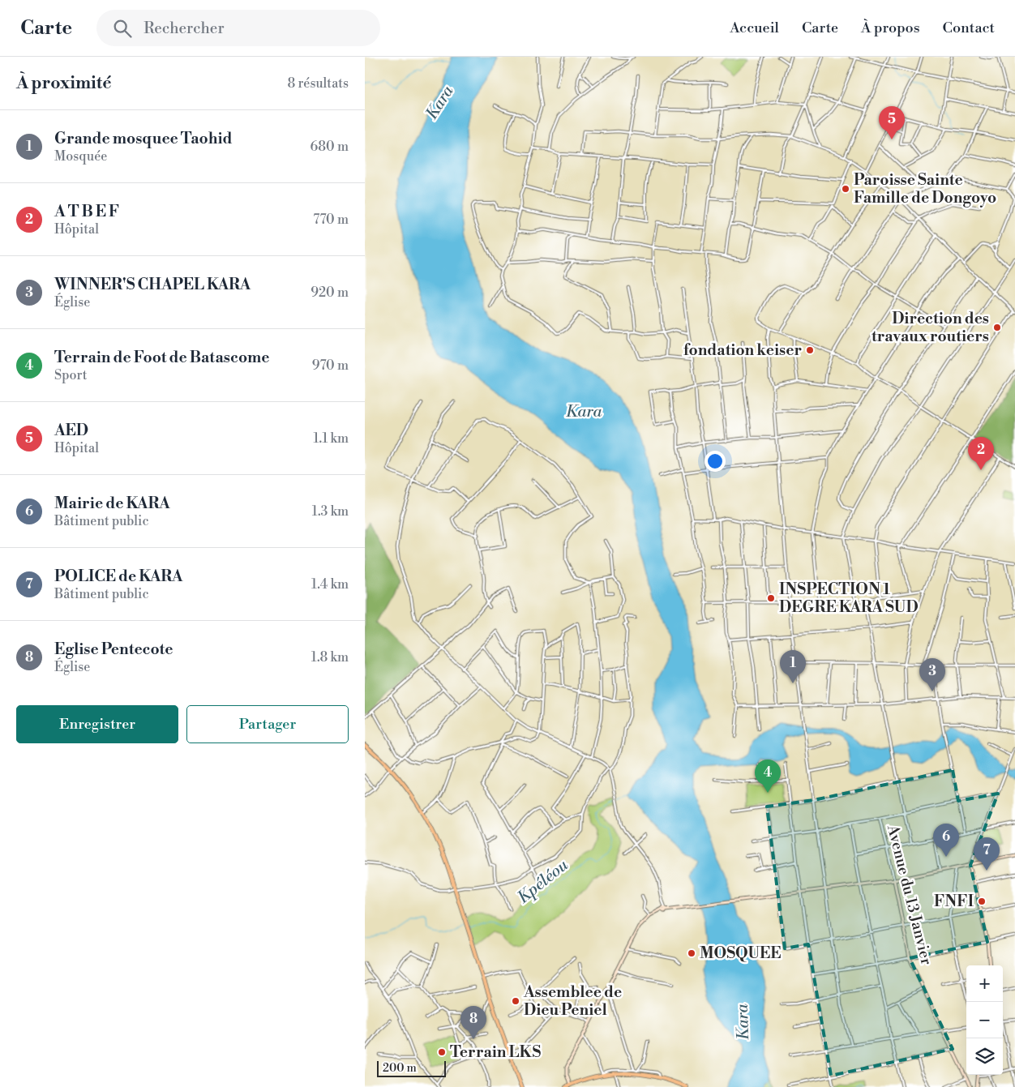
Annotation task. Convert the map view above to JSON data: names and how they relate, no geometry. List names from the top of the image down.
{
  "streets": {
    "main road": ["Avenue du 13 Janvier"]
  },
  "water": ["Kara", "Kpéléou"],
  "places": [
    "Paroisse Sainte Famille de Dongoyo",
    "Direction des travaux routiers",
    "fondation keiser",
    "INSPECTION 1 DEGRE KARA SUD",
    "FNFI",
    "MOSQUEE",
    "Assemblee de Dieu Peniel",
    "Terrain LKS"
  ],
  "scale_bar": "200 m",
  "page": {
    "header": "Carte",
    "search": "Rechercher",
    "nav": [
      "Accueil",
      "Carte",
      "À propos",
      "Contact"
    ],
    "heading": ["À proximité", "8 résultats"],
    "pins": [
      "5",
      "2",
      "1",
      "3",
      "4",
      "6",
      "7",
      "8"
    ],
    "list": [
      {
        "mark": "1",
        "name": "Grande mosquee Taohid",
        "note": "Mosquée",
        "value": "680 m"
      },
      {
        "mark": "2",
        "name": "A T B E F",
        "note": "Hôpital",
        "value": "770 m"
      },
      {
        "mark": "3",
        "name": "WINNER'S CHAPEL KARA",
        "note": "Église",
        "value": "920 m"
      },
      {
        "mark": "4",
        "name": "Terrain de Foot de Batascome",
        "note": "Sport",
        "value": "970 m"
      },
      {
        "mark": "5",
        "name": "AED",
        "note": "Hôpital",
        "value": "1.1 km"
      },
      {
        "mark": "6",
        "name": "Mairie de KARA",
        "note": "Bâtiment public",
        "value": "1.3 km"
      },
      {
        "mark": "7",
        "name": "POLICE de KARA",
        "note": "Bâtiment public",
        "value": "1.4 km"
      },
      {
        "mark": "8",
        "name": "Eglise Pentecote",
        "note": "Église",
        "value": "1.8 km"
      }
    ],
    "buttons": ["Enregistrer", "Partager"],
    "map_buttons": ["+", "−"],
    "scale": "200 m"
  }
}
